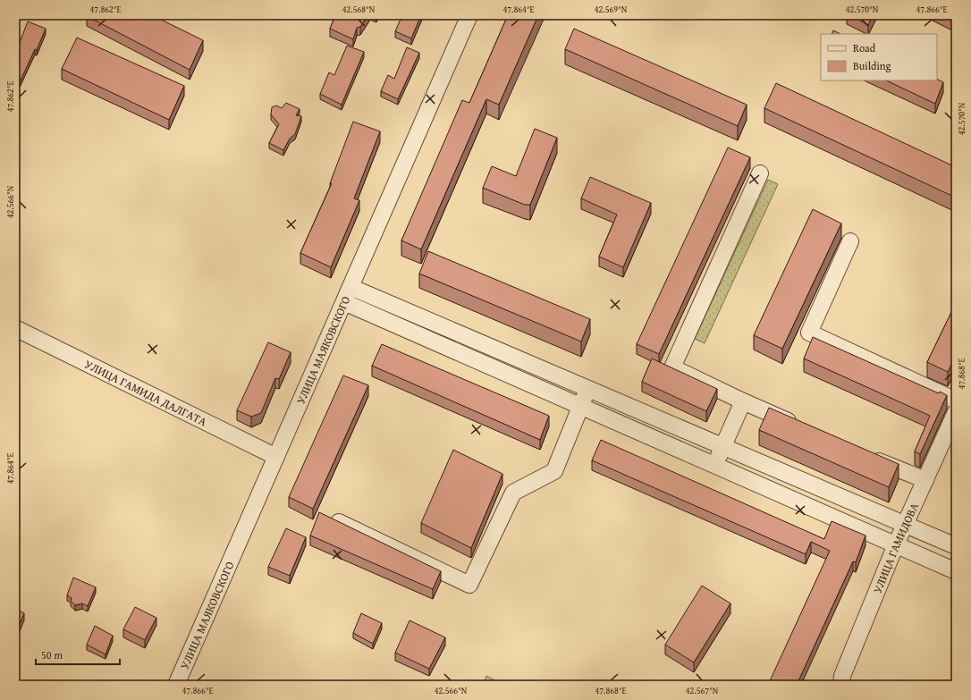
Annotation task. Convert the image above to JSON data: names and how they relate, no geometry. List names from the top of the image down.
{
  "streets": {
    "street": ["УЛИЦА МАЯКОВСКОГО", "УЛИЦА ГАМИДА ДАЛГАТА", "УЛИЦА ГАМИДОВА"]
  },
  "crossings": [
    ["УЛИЦА МАЯКОВСКОГО", "УЛИЦА ГАМИДА ДАЛГАТА"]
  ],
  "legend": ["Road", "Building"],
  "scale_bar": "50 m",
  "coordinates": [
    "47.862°E",
    "42.568°N",
    "47.864°E",
    "42.569°N",
    "42.570°N",
    "47.866°E",
    "42.566°N",
    "47.868°E",
    "42.567°N"
  ]
}
